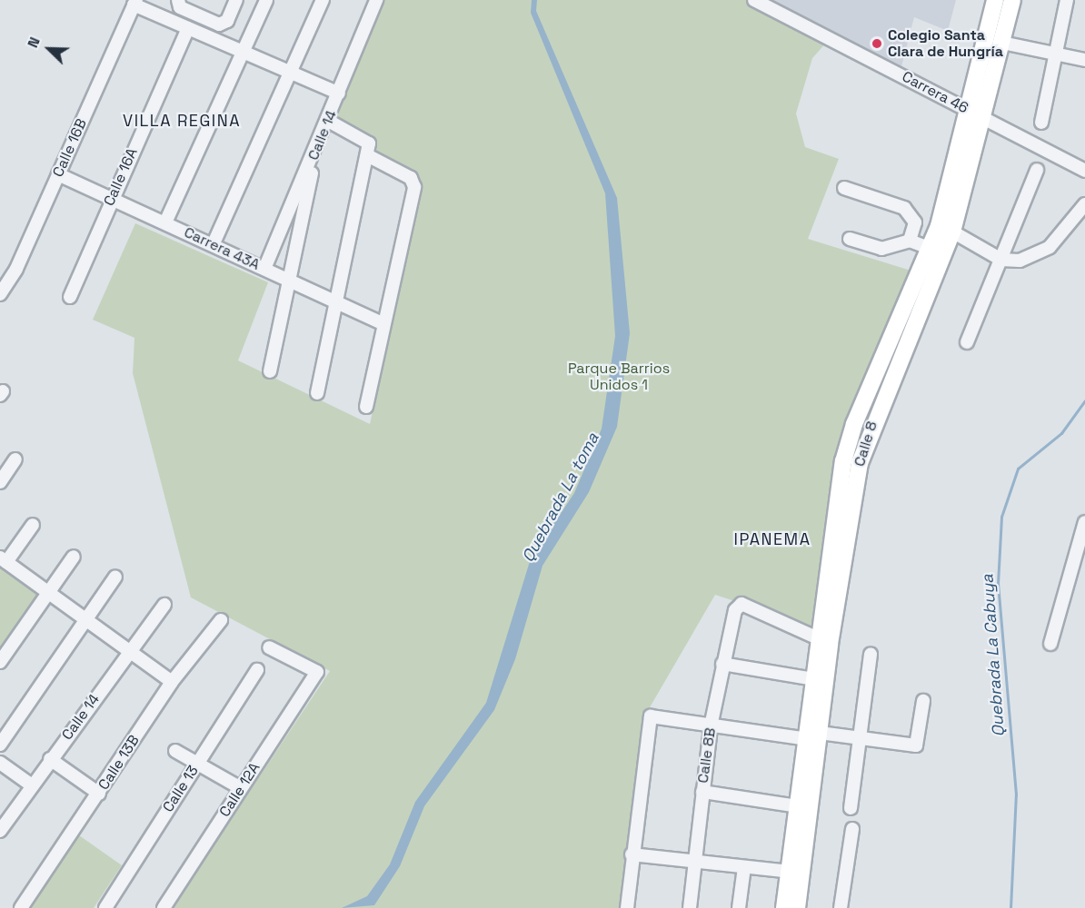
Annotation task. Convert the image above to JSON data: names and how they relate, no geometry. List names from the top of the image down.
{
  "streets": {
    "main road": ["Calle 8"],
    "street": [
      "Carrera 46",
      "Calle 14",
      "Calle 16B",
      "Calle 16A",
      "Carrera 43A",
      "Calle 8B",
      "Calle 13B",
      "Calle 13",
      "Calle 12A"
    ]
  },
  "crossings": [
    ["Carrera 46", "Calle 8"],
    ["Calle 14", "Carrera 43A"],
    ["Calle 16B", "Carrera 43A"],
    ["Calle 16A", "Carrera 43A"],
    ["Calle 8", "Calle 8B"]
  ],
  "districts": ["VILLA REGINA", "IPANEMA"],
  "water": ["Quebrada La toma", "Quebrada La Cabuya"],
  "parks": ["Parque Barrios Unidos 1"],
  "places": ["Colegio Santa Clara de Hungría"],
  "north": "top left"
}
